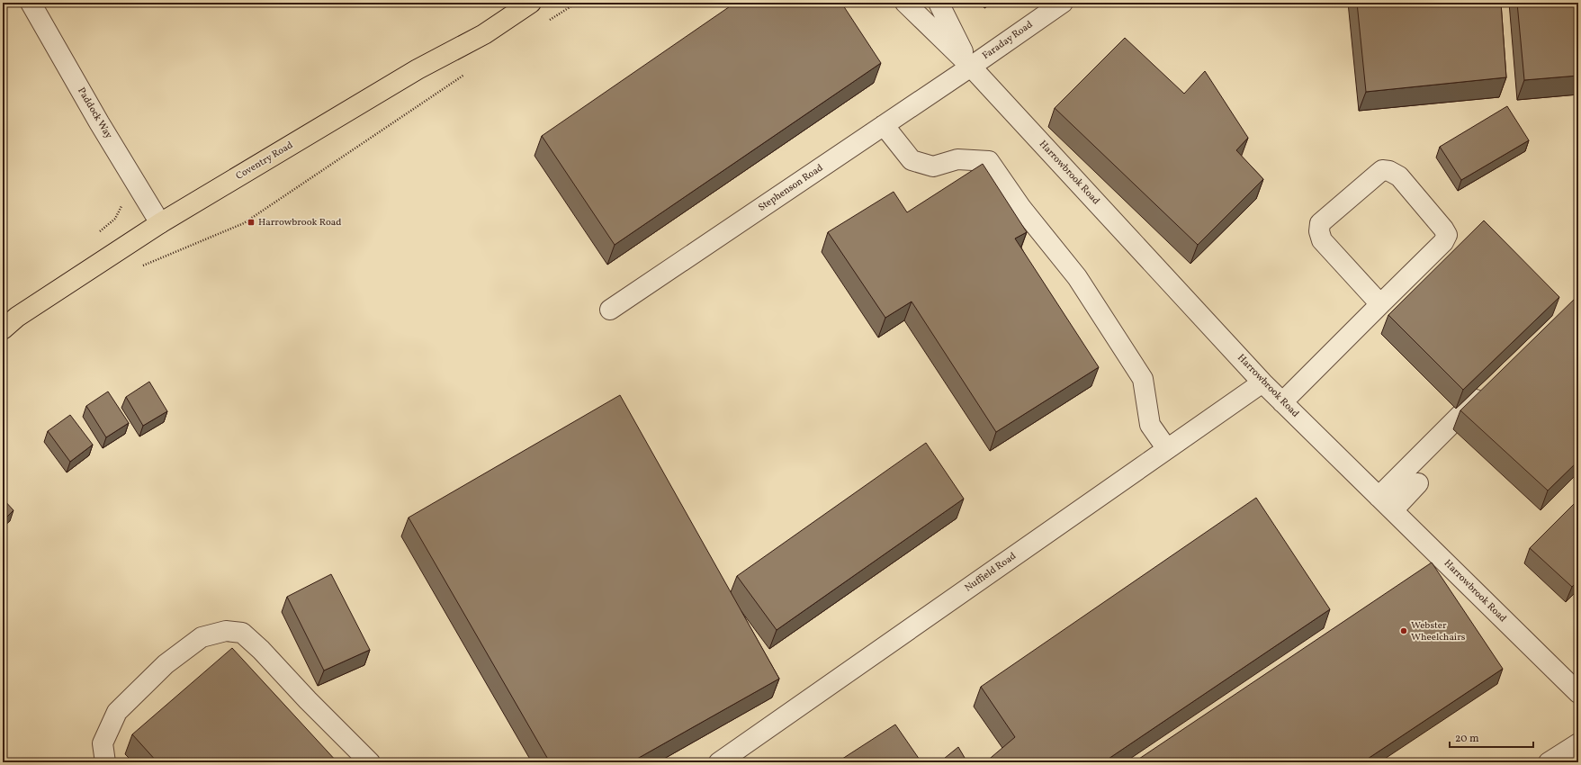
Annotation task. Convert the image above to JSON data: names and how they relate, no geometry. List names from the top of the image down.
{
  "streets": {
    "main road": ["Coventry Road"],
    "street": [
      "Faraday Road",
      "Paddock Way",
      "Harrowbrook Road",
      "Stephenson Road",
      "Nuffield Road"
    ]
  },
  "crossings": [
    ["Faraday Road", "Harrowbrook Road"],
    ["Faraday Road", "Stephenson Road"],
    ["Paddock Way", "Coventry Road"],
    ["Harrowbrook Road", "Stephenson Road"],
    ["Harrowbrook Road", "Nuffield Road"]
  ],
  "places": {
    "transit": ["Harrowbrook Road"],
    "other": ["Webster Wheelchairs"]
  },
  "scale_bar": "20 m"
}
